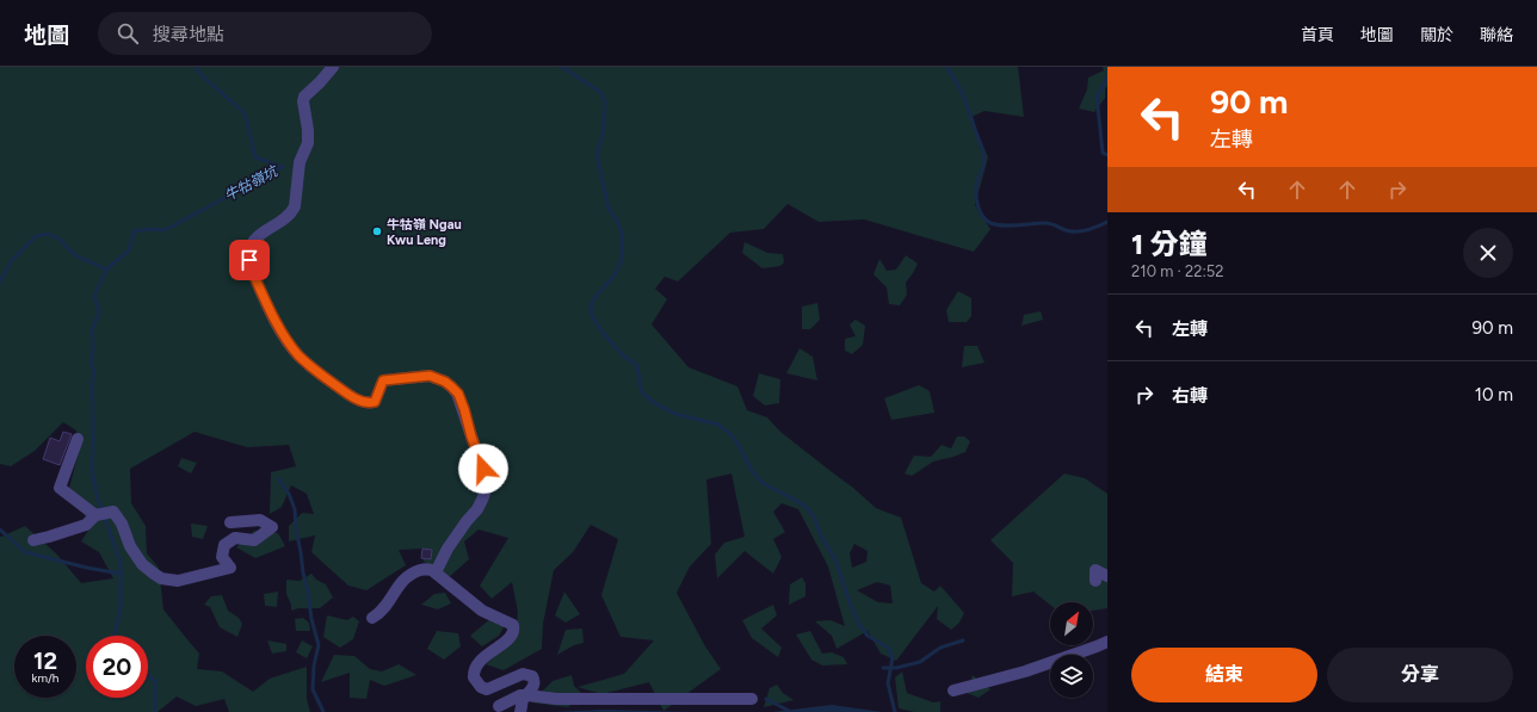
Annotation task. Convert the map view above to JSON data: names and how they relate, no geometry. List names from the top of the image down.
{
  "water": ["牛牯嶺坑"],
  "places": ["牛牯嶺 Ngau Kwu Leng"],
  "north": "top right",
  "page": {
    "header": "地圖",
    "search": "搜尋地點",
    "nav": [
      "首頁",
      "地圖",
      "關於",
      "聯絡"
    ],
    "turn": ["90 m", "左轉"],
    "heading": ["1 分鐘", "210 m · 22:52"],
    "list": [
      {
        "name": "左轉",
        "value": "90 m"
      },
      {
        "name": "右轉",
        "value": "10 m"
      }
    ],
    "speed": "12 km/h",
    "limit": "20",
    "buttons": ["結束", "分享"]
  }
}
